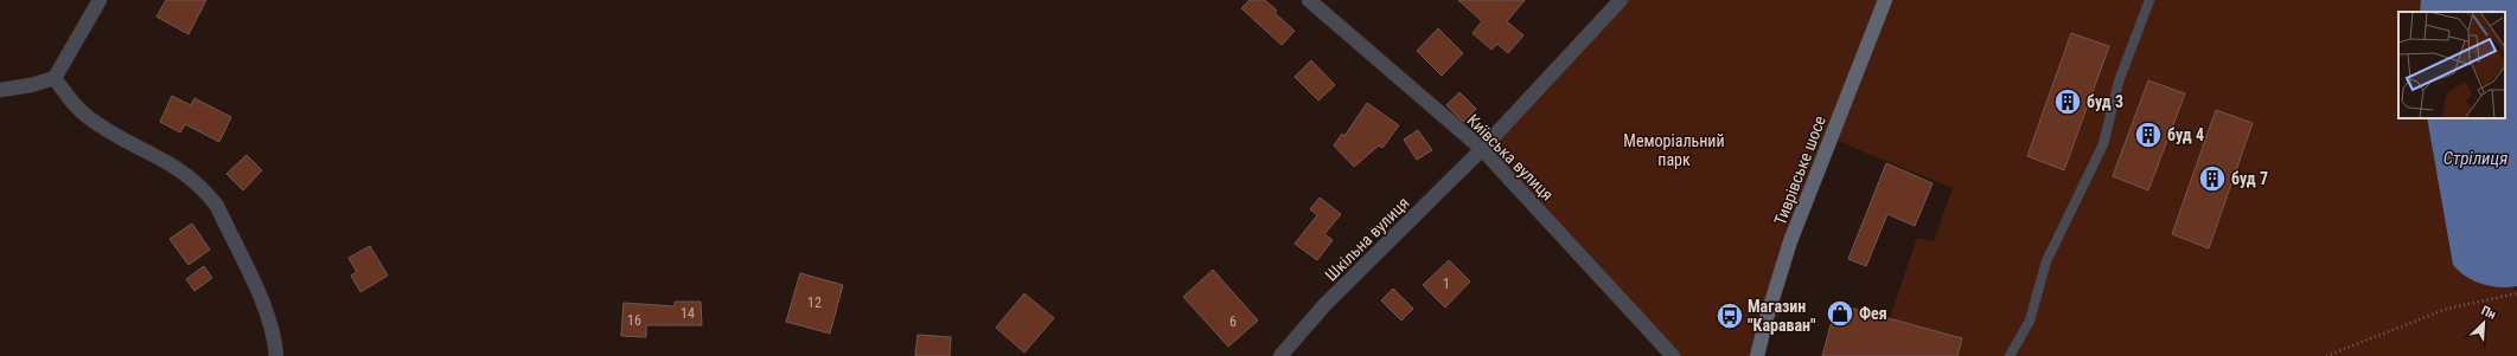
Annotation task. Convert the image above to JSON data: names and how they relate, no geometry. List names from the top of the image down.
{
  "streets": {
    "main road": ["Тиврівське шосе"],
    "street": ["Київська вулиця", "Шкільна вулиця"]
  },
  "crossings": [
    ["Київська вулиця", "Шкільна вулиця"]
  ],
  "water": ["Стрілиця"],
  "parks": ["Меморіальний парк"],
  "places": {
    "building": ["буд 3", "буд 4", "буд 7"],
    "shop": ["Фея"],
    "bus stop": ["Магазин \"Караван\""]
  },
  "house_numbers": [
    "1",
    "12",
    "14",
    "16",
    "6"
  ],
  "north": "top right"
}
